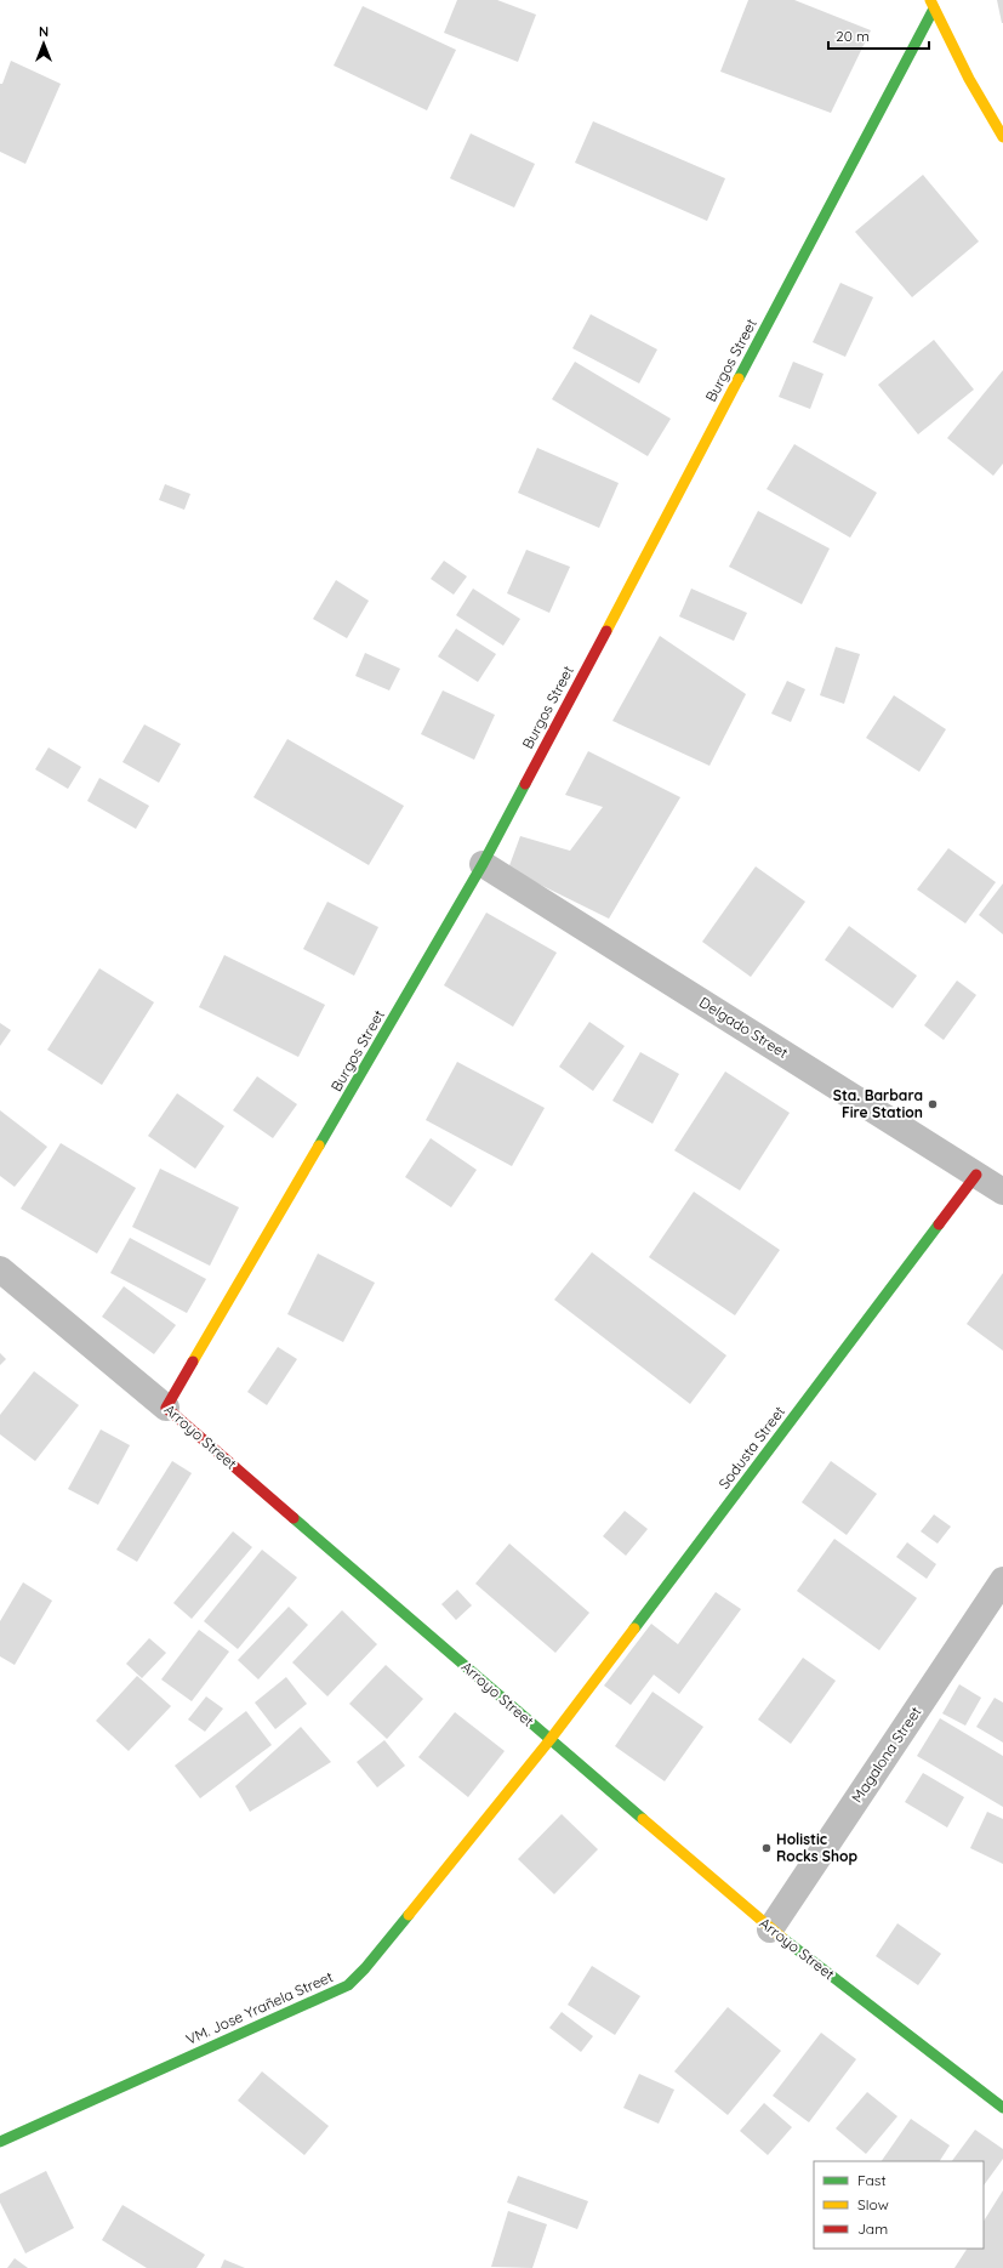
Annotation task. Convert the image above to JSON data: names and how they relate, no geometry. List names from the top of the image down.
{
  "streets": {
    "street": [
      "Burgos Street",
      "Delgado Street",
      "Arroyo Street",
      "Sodusta Street",
      "Magalona Street",
      "VM. Jose Yrañela Street"
    ]
  },
  "crossings": [
    ["Burgos Street", "Delgado Street"],
    ["Burgos Street", "Arroyo Street"],
    ["Delgado Street", "Sodusta Street"],
    ["Arroyo Street", "Sodusta Street"],
    ["Arroyo Street", "Magalona Street"],
    ["Arroyo Street", "VM. Jose Yrañela Street"],
    ["Sodusta Street", "VM. Jose Yrañela Street"]
  ],
  "places": ["Sta. Barbara Fire Station", "Holistic Rocks Shop"],
  "legend": ["Fast", "Slow", "Jam"],
  "scale_bar": "20 m",
  "north": "top"
}
